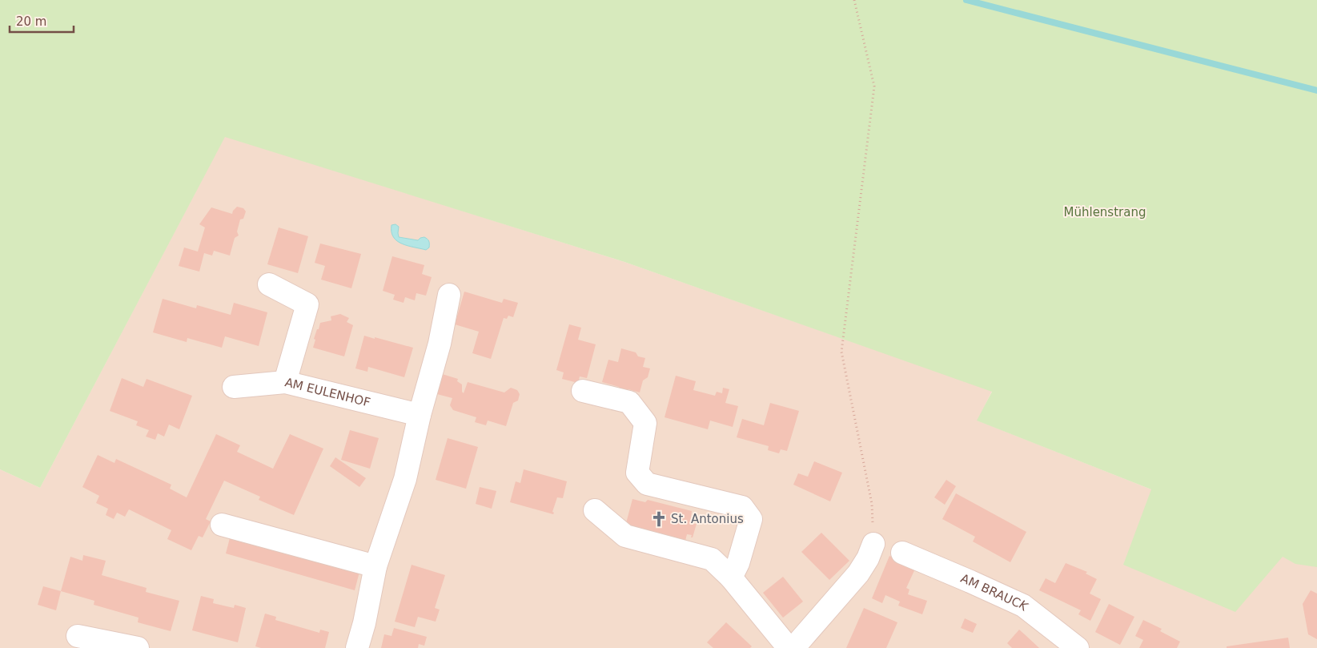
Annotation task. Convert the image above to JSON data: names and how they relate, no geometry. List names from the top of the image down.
{
  "streets": {
    "street": ["AM EULENHOF", "AM BRAUCK"]
  },
  "parks": ["Mühlenstrang"],
  "places": {
    "church": ["St. Antonius"]
  },
  "scale_bar": "20 m"
}
